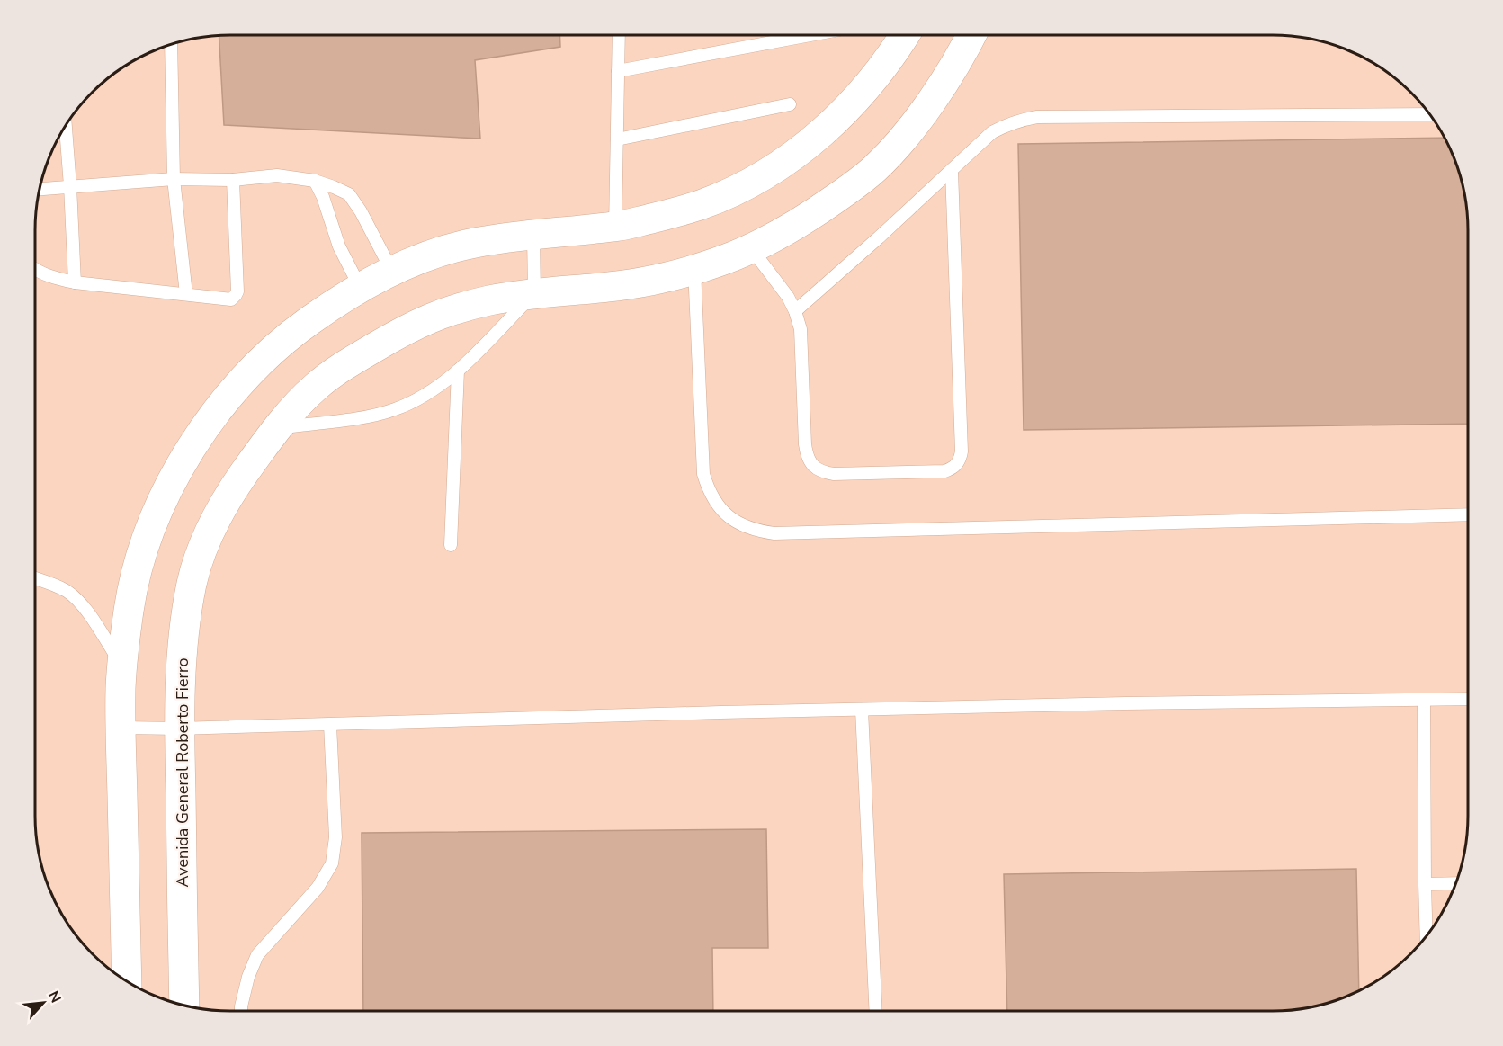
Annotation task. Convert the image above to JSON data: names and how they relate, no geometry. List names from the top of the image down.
{
  "streets": {
    "street": ["Avenida General Roberto Fierro"]
  },
  "north": "top right"
}
